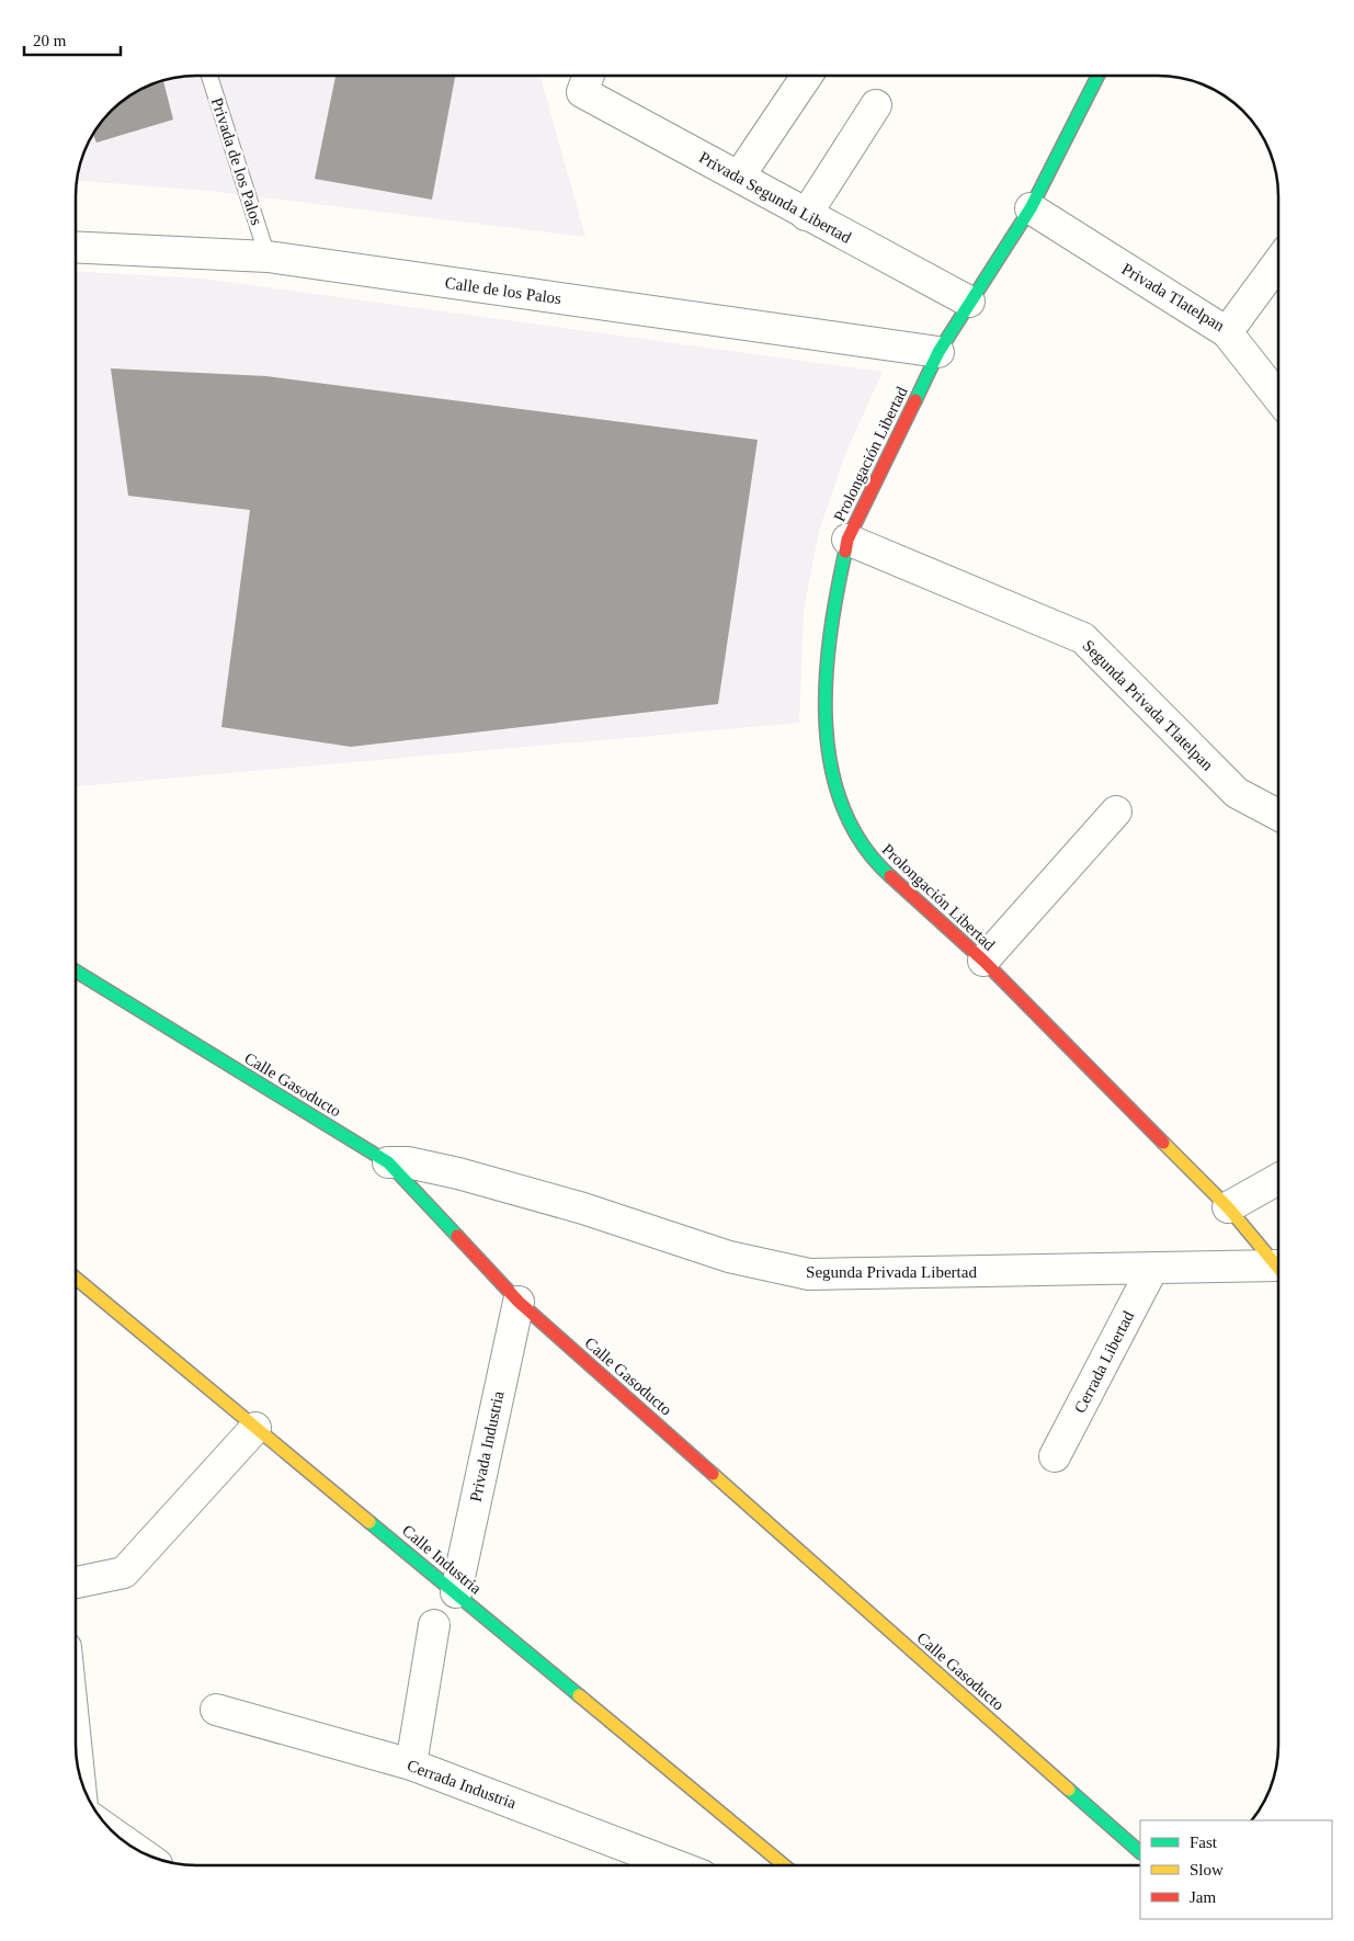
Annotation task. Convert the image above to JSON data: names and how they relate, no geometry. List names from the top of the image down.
{
  "streets": {
    "street": [
      "Privada Segunda Libertad",
      "Calle de los Palos",
      "Privada Tlatelpan",
      "Prolongación Libertad",
      "Segunda Privada Tlatelpan",
      "Calle Gasoducto",
      "Segunda Privada Libertad",
      "Cerrada Libertad",
      "Privada Industria",
      "Calle Industria",
      "Cerrada Industria"
    ],
    "lane": ["Privada de los Palos"]
  },
  "crossings": [
    ["Privada de los Palos", "Calle de los Palos"],
    ["Privada Segunda Libertad", "Prolongación Libertad"],
    ["Calle de los Palos", "Prolongación Libertad"],
    ["Privada Tlatelpan", "Prolongación Libertad"],
    ["Prolongación Libertad", "Segunda Privada Tlatelpan"],
    ["Calle Gasoducto", "Segunda Privada Libertad"],
    ["Calle Gasoducto", "Privada Industria"],
    ["Segunda Privada Libertad", "Cerrada Libertad"],
    ["Privada Industria", "Calle Industria"]
  ],
  "legend": ["Fast", "Slow", "Jam"],
  "scale_bar": "20 m"
}
